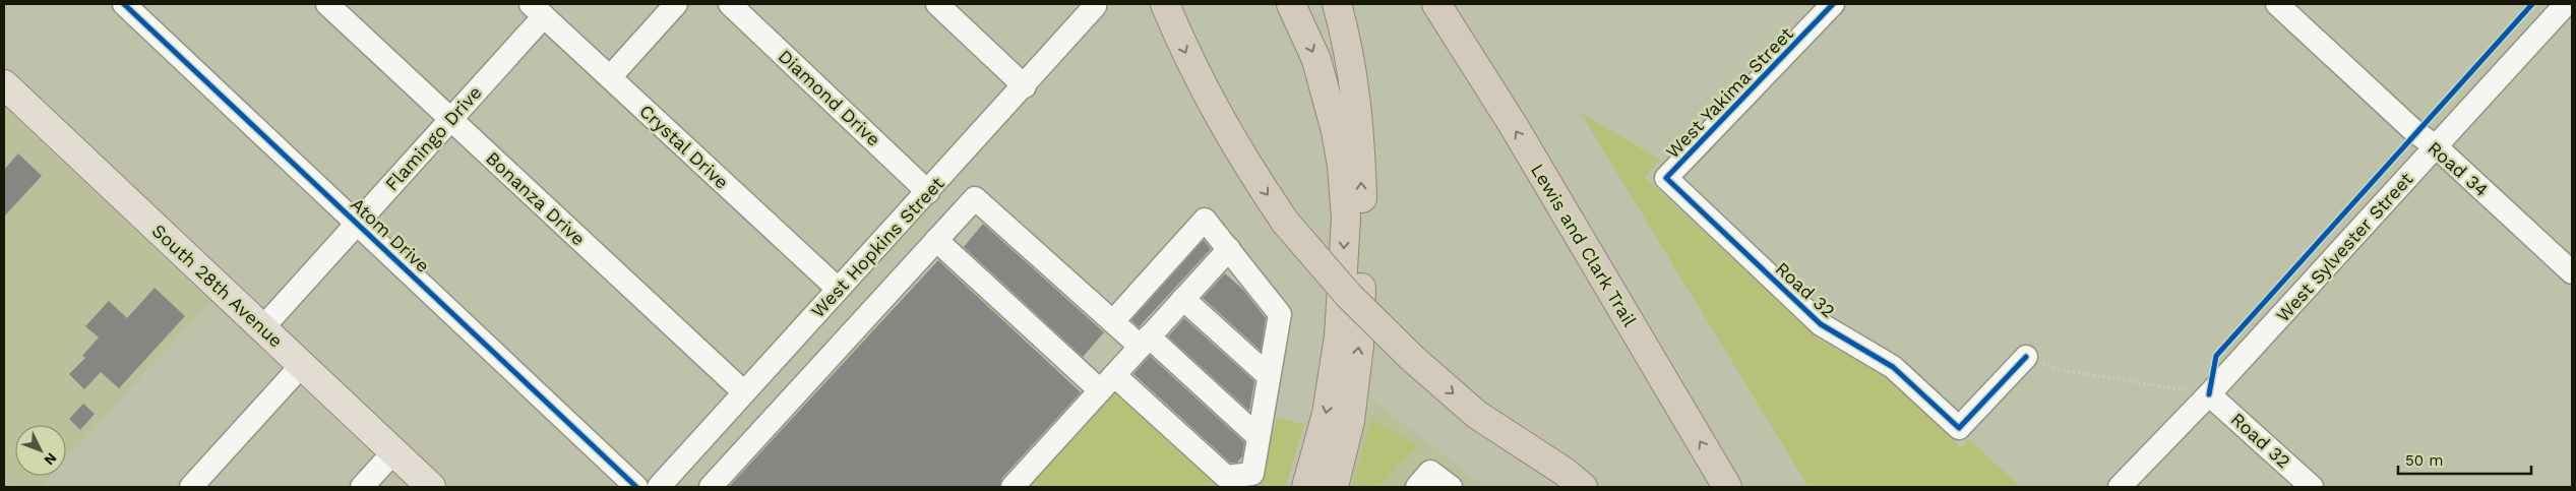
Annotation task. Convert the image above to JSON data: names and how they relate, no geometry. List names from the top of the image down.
{
  "streets": {
    "highway": ["Lewis and Clark Trail"],
    "main road": ["South 28th Avenue"],
    "street": [
      "West Yakima Street",
      "Diamond Drive",
      "Flamingo Drive",
      "Crystal Drive",
      "Road 34",
      "Bonanza Drive",
      "Atom Drive",
      "West Hopkins Street",
      "West Sylvester Street",
      "Road 32"
    ]
  },
  "crossings": [
    ["West Yakima Street", "Road 32"],
    ["Diamond Drive", "West Hopkins Street"],
    ["Flamingo Drive", "Crystal Drive"],
    ["Flamingo Drive", "Bonanza Drive"],
    ["Flamingo Drive", "Atom Drive"],
    ["Flamingo Drive", "South 28th Avenue"],
    ["Crystal Drive", "West Hopkins Street"],
    ["Road 34", "West Sylvester Street"],
    ["Bonanza Drive", "West Hopkins Street"],
    ["West Sylvester Street", "Road 32"]
  ],
  "scale_bar": "50 m",
  "north": "bottom right"
}
